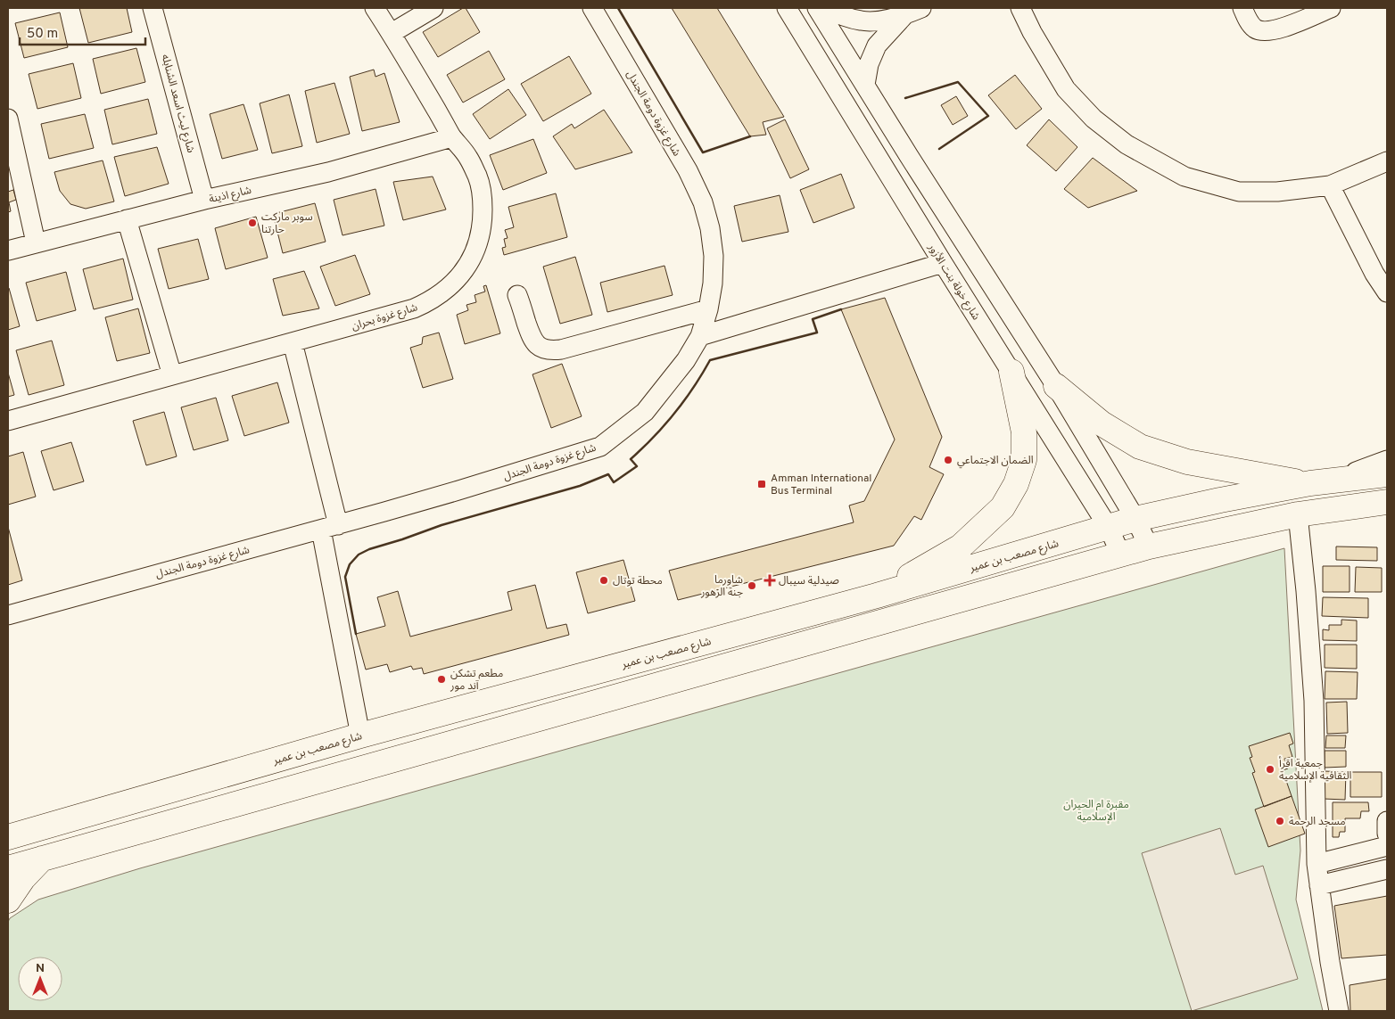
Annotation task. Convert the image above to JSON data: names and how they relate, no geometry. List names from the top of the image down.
{
  "streets": {
    "highway": ["شارع مصعب بن عمير"],
    "street": [
      "شارع ليث اسعد الشنابله",
      "شارع غزوة دومة الجندل",
      "شارع اذينة",
      "شارع خولة بنت الأزور",
      "شارع غزوة بحران"
    ]
  },
  "crossings": [
    ["شارع ليث اسعد الشنابله", "شارع اذينة"],
    ["شارع اذينة", "شارع غزوة بحران"],
    ["شارع خولة بنت الأزور", "شارع مصعب بن عمير"]
  ],
  "parks": ["مقبرة ام الحيران الإسلامية"],
  "places": {
    "other": [
      "سوبر ماركت حارتنا",
      "الضمان الاجتماعي",
      "محطة توتال",
      "شاورما جنة الزهور",
      "مطعم تشكن آند مور",
      "جمعية اقرأ الثقافية الإسلامية",
      "مسجد الرحمة"
    ],
    "transit": ["Amman International Bus Terminal"],
    "health": ["صيدلية سيبال"]
  },
  "scale_bar": "50 m",
  "north": "top"
}
